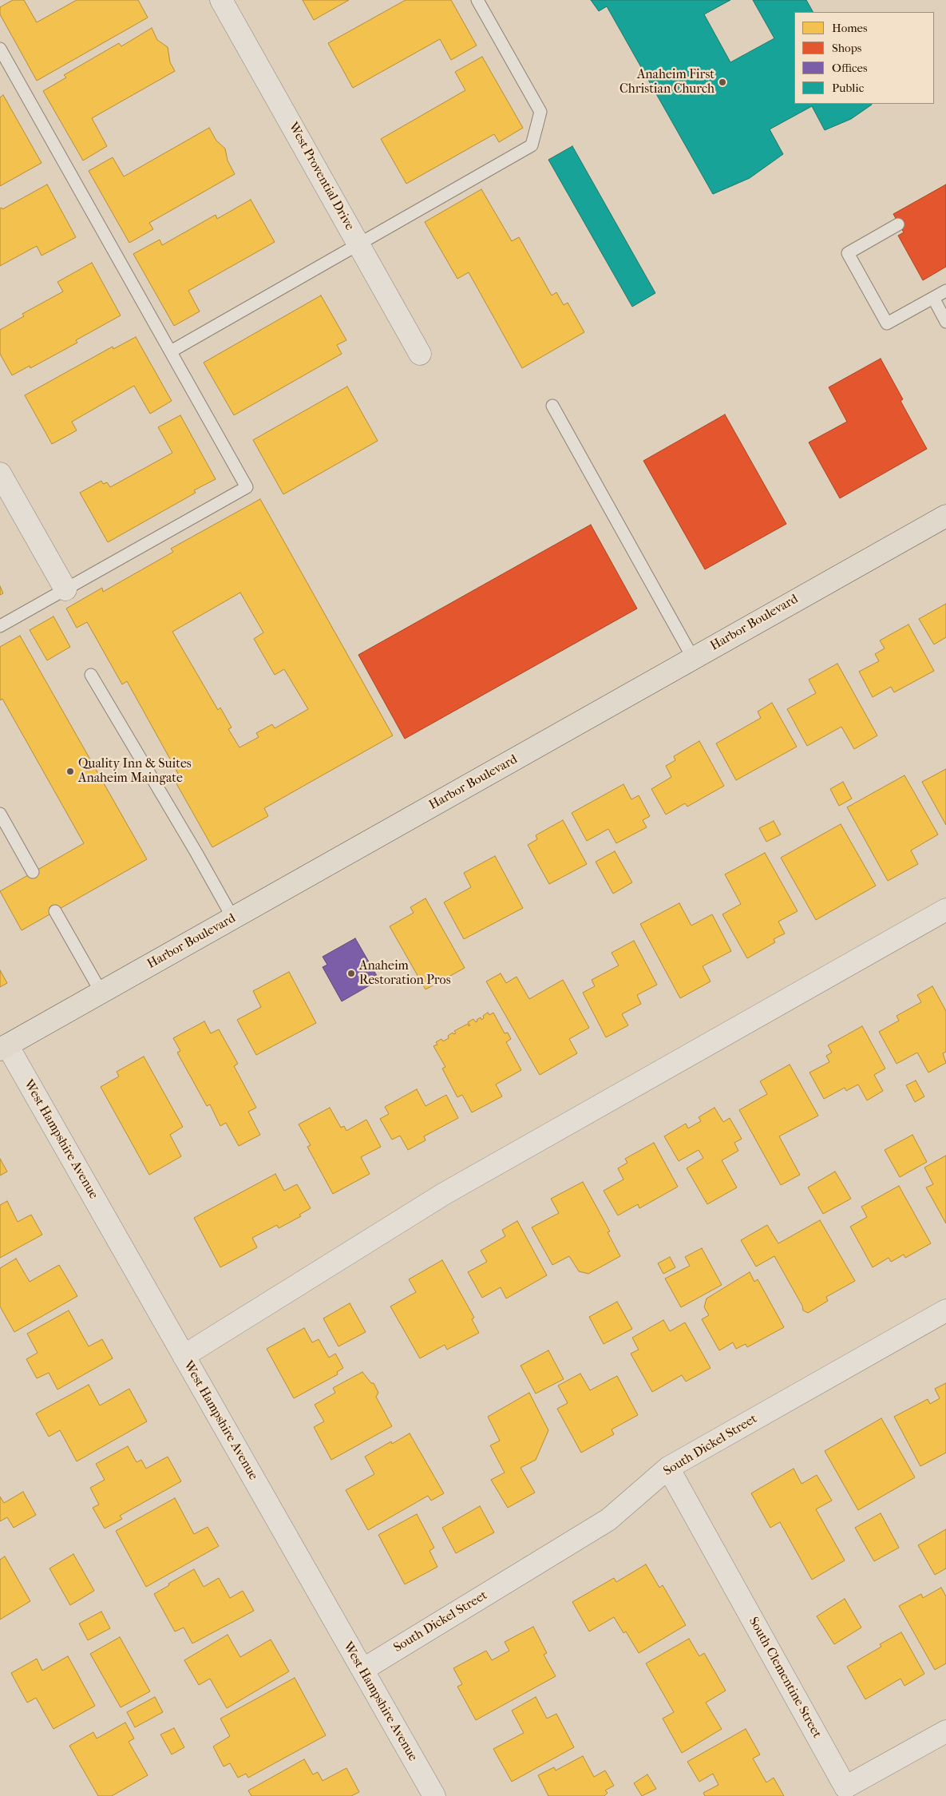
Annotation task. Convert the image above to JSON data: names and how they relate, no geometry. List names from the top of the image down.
{
  "streets": {
    "main road": ["Harbor Boulevard"],
    "street": [
      "West Provential Drive",
      "West Hampshire Avenue",
      "South Dickel Street",
      "South Clementine Street"
    ]
  },
  "crossings": [
    ["Harbor Boulevard", "West Hampshire Avenue"],
    ["West Hampshire Avenue", "South Dickel Street"],
    ["South Dickel Street", "South Clementine Street"]
  ],
  "places": ["Anaheim First Christian Church", "Quality Inn & Suites Anaheim Maingate", "Anaheim Restoration Pros"],
  "legend": [
    "Homes",
    "Shops",
    "Offices",
    "Public"
  ]
}
